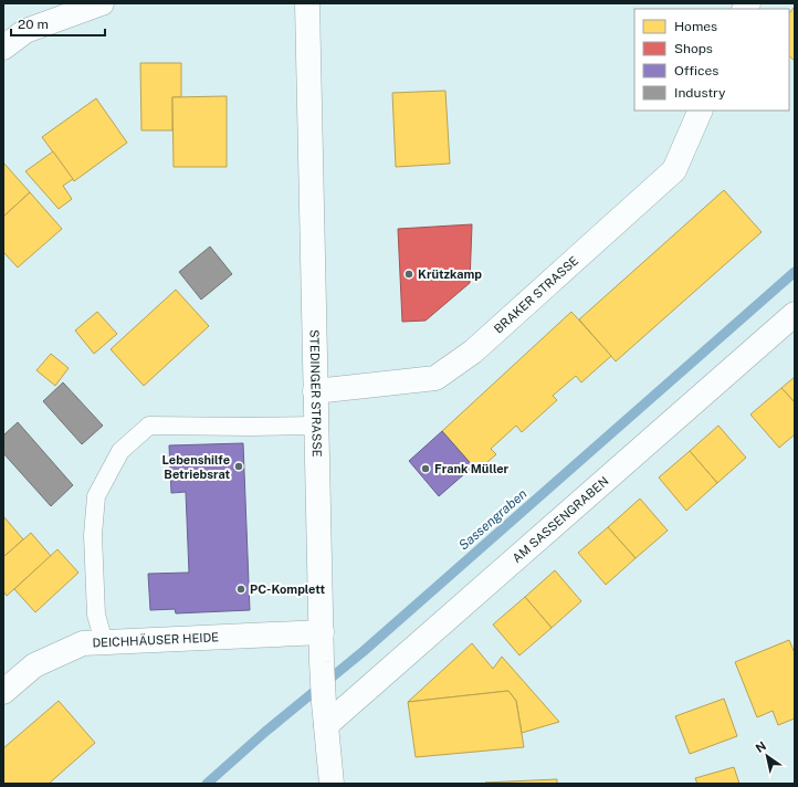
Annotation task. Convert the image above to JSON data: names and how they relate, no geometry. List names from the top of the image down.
{
  "streets": {
    "street": [
      "BRAKER STRASSE",
      "STEDINGER STRASSE",
      "AM SASSENGRABEN",
      "DEICHHÄUSER HEIDE"
    ]
  },
  "crossings": [
    ["BRAKER STRASSE", "STEDINGER STRASSE"],
    ["STEDINGER STRASSE", "AM SASSENGRABEN"],
    ["STEDINGER STRASSE", "DEICHHÄUSER HEIDE"]
  ],
  "water": ["Sassengraben"],
  "places": [
    "Krützkamp",
    "Lebenshilfe Betriebsrat",
    "Frank Müller",
    "PC-Komplett"
  ],
  "legend": [
    "Homes",
    "Shops",
    "Offices",
    "Industry"
  ],
  "scale_bar": "20 m",
  "north": "top left"
}
